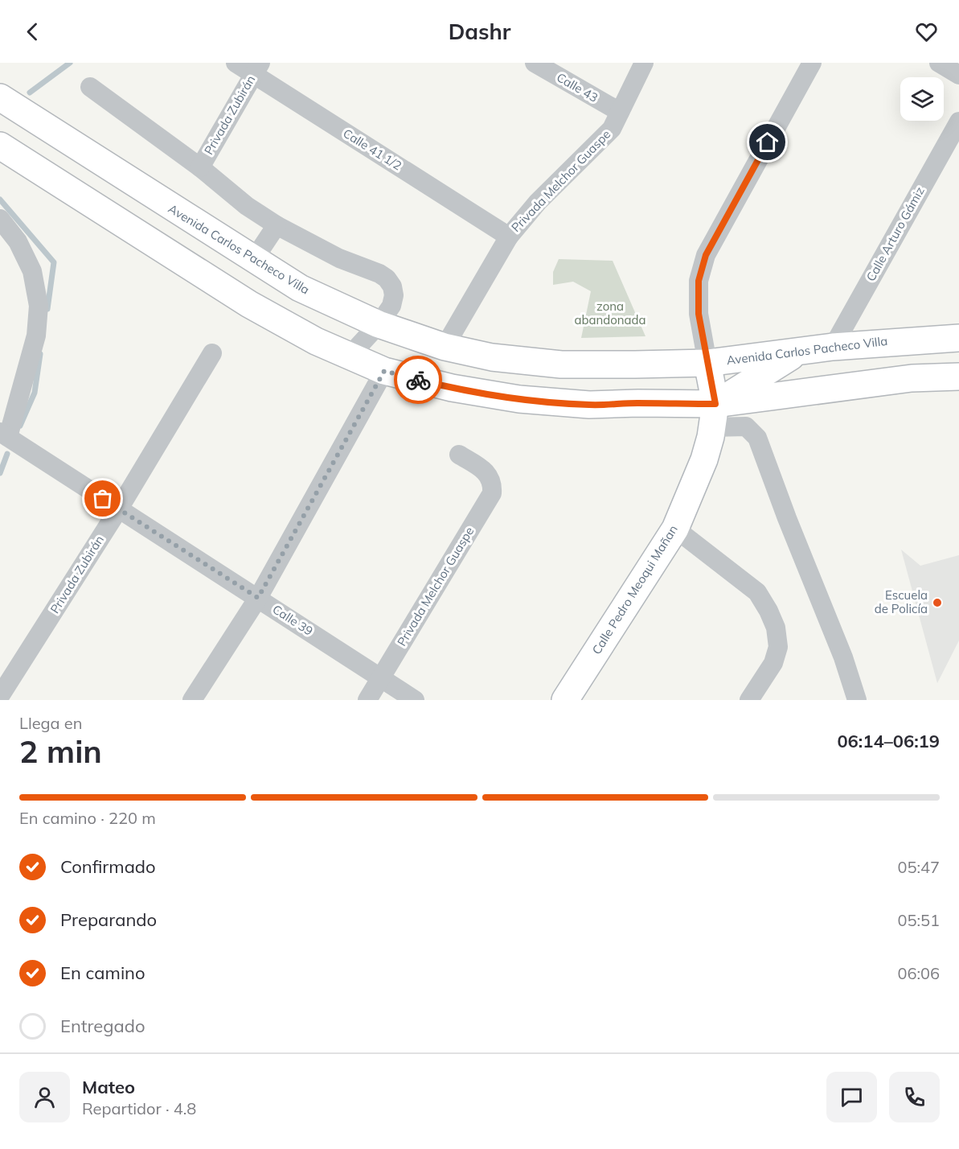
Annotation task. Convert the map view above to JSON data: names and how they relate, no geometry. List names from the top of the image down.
{
  "streets": {
    "main road": ["Avenida Carlos Pacheco Villa", "Calle Pedro Meoqui Mañan"],
    "street": [
      "Calle 43",
      "Privada Zubirán",
      "Calle 41 1/2",
      "Privada Melchor Guaspe",
      "Calle Arturo Gámiz",
      "Calle 39"
    ]
  },
  "crossings": [
    ["Calle 43", "Privada Melchor Guaspe"],
    ["Privada Zubirán", "Calle 41 1/2"],
    ["Privada Zubirán", "Calle 39"],
    ["Calle 41 1/2", "Privada Melchor Guaspe"],
    ["Privada Melchor Guaspe", "Avenida Carlos Pacheco Villa"],
    ["Privada Melchor Guaspe", "Calle 39"],
    ["Calle Arturo Gámiz", "Avenida Carlos Pacheco Villa"],
    ["Avenida Carlos Pacheco Villa", "Calle Pedro Meoqui Mañan"]
  ],
  "parks": ["zona abandonada"],
  "places": ["Escuela de Policía"],
  "page": {
    "header": "Dashr",
    "heading": ["2 min", "Llega en", "06:14–06:19"],
    "panel": ["Mateo", "Repartidor · 4.8"],
    "bar": "En camino · 220 m",
    "list": [
      ["Confirmado", "05:47"],
      ["Preparando", "05:51"],
      ["En camino", "06:06"],
      "Entregado"
    ]
  }
}
